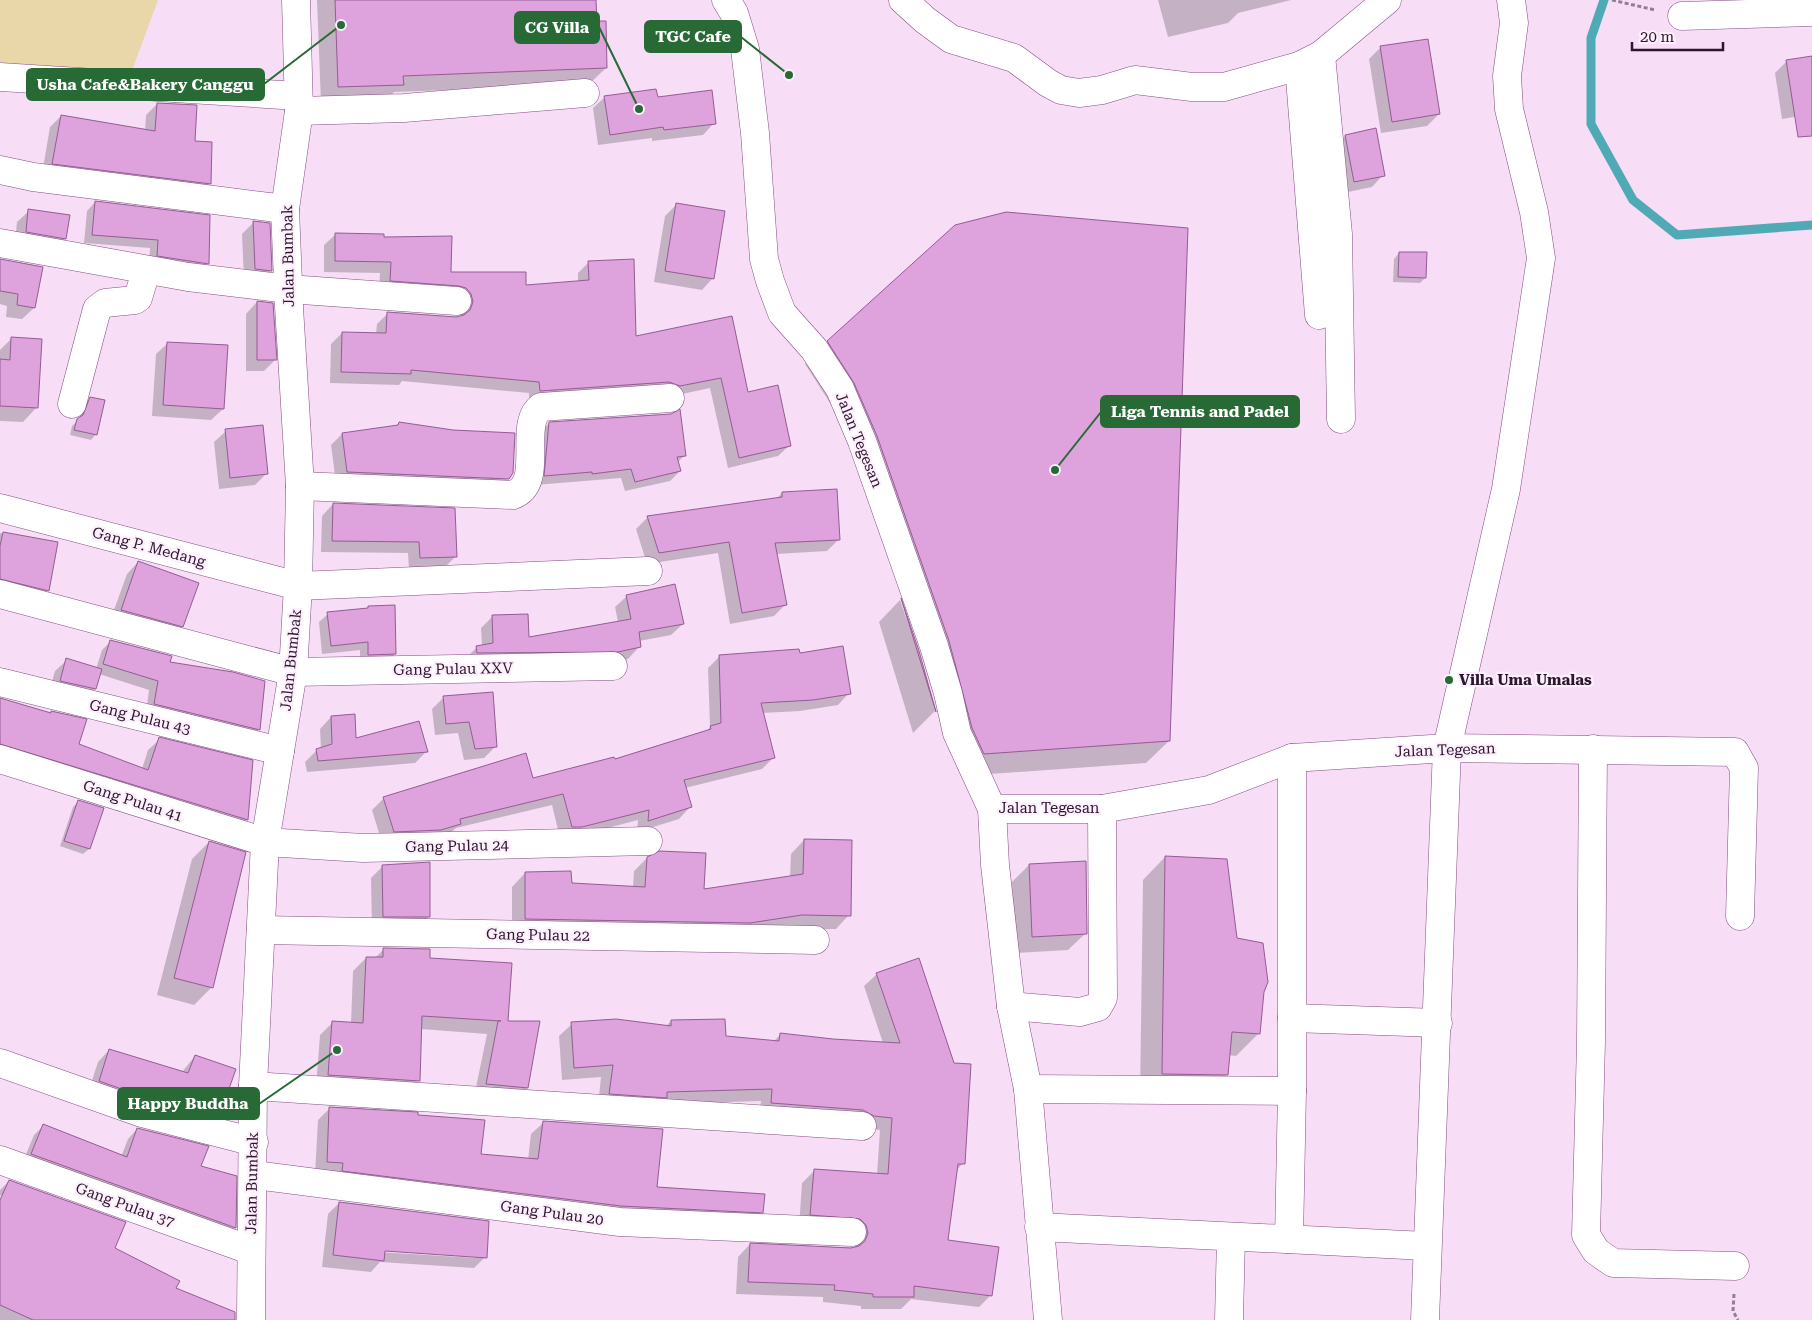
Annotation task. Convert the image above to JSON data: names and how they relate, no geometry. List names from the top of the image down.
{
  "streets": {
    "street": [
      "Jalan Bumbak",
      "Jalan Tegesan",
      "Gang P. Medang",
      "Gang Pulau XXV",
      "Gang Pulau 43",
      "Gang Pulau 41",
      "Gang Pulau 24",
      "Gang Pulau 22",
      "Gang Pulau 37",
      "Gang Pulau 20"
    ]
  },
  "crossings": [
    ["Jalan Bumbak", "Gang P. Medang"],
    ["Jalan Bumbak", "Gang Pulau XXV"],
    ["Jalan Bumbak", "Gang Pulau 43"],
    ["Jalan Bumbak", "Gang Pulau 41"],
    ["Jalan Bumbak", "Gang Pulau 24"],
    ["Jalan Bumbak", "Gang Pulau 22"],
    ["Jalan Bumbak", "Gang Pulau 37"],
    ["Jalan Bumbak", "Gang Pulau 20"],
    ["Gang Pulau 41", "Gang Pulau 24"]
  ],
  "places": [
    "Usha Cafe&Bakery Canggu",
    "TGC Cafe",
    "CG Villa",
    "Liga Tennis and Padel",
    "Villa Uma Umalas",
    "Happy Buddha"
  ],
  "scale_bar": "20 m"
}
